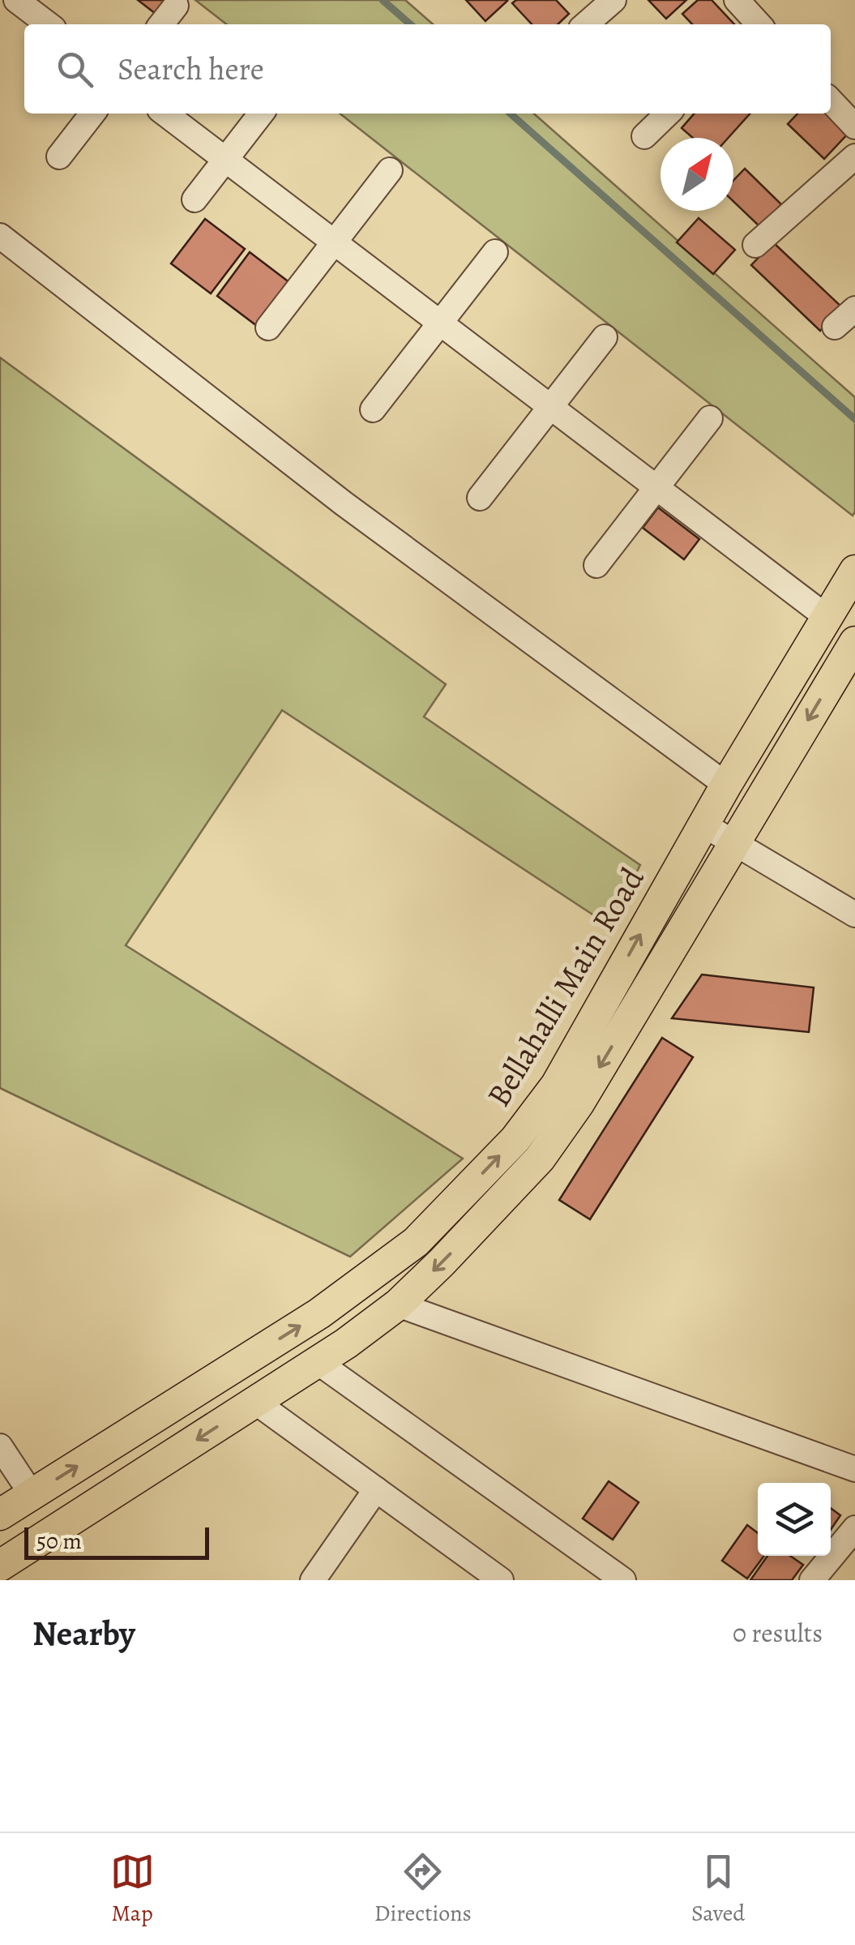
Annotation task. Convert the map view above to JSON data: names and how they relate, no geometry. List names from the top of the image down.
{
  "streets": {
    "main road": ["Bellahalli Main Road"]
  },
  "scale_bar": "50 m",
  "north": "top right",
  "page": {
    "search": "Search here",
    "scale": "50 m",
    "heading": ["Nearby", "0 results"],
    "nav": ["Map", "Directions", "Saved"]
  }
}
